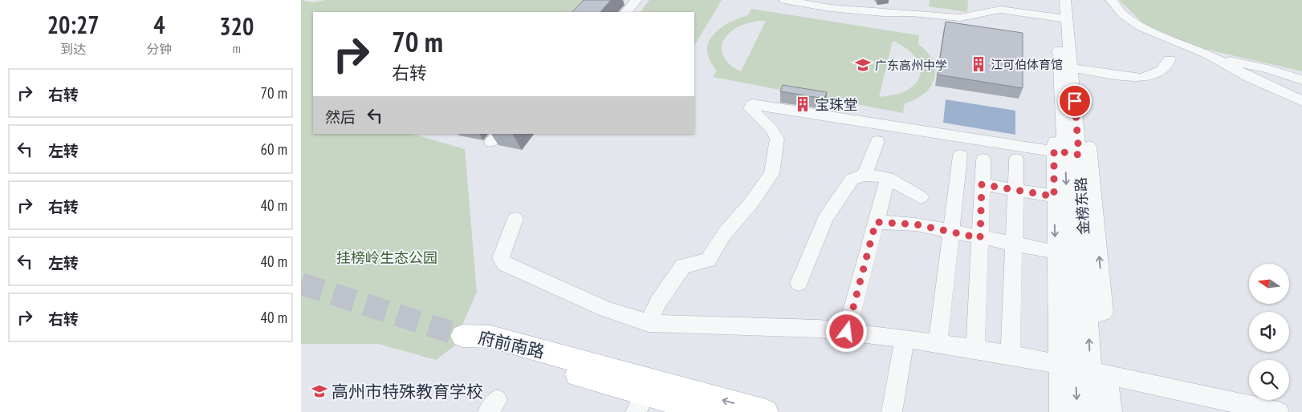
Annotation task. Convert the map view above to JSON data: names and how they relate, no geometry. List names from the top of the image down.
{
  "streets": {
    "main road": ["府前南路"],
    "street": ["金榜东路"]
  },
  "parks": ["挂榜岭生态公园"],
  "places": {
    "building": ["江可伯体育馆", "宝珠堂"],
    "school or university": ["广东高州中学", "高州市特殊教育学校"]
  },
  "north": "left",
  "page": {
    "eta": [
      "20:27",
      "到达",
      "4",
      "分钟",
      "320",
      "m"
    ],
    "turn": ["70 m", "右转"],
    "list": [
      {
        "name": "右转",
        "value": "70 m"
      },
      {
        "name": "左转",
        "value": "60 m"
      },
      {
        "name": "右转",
        "value": "40 m"
      },
      {
        "name": "左转",
        "value": "40 m"
      },
      {
        "name": "右转",
        "value": "40 m"
      }
    ],
    "then": "然后"
  }
}
